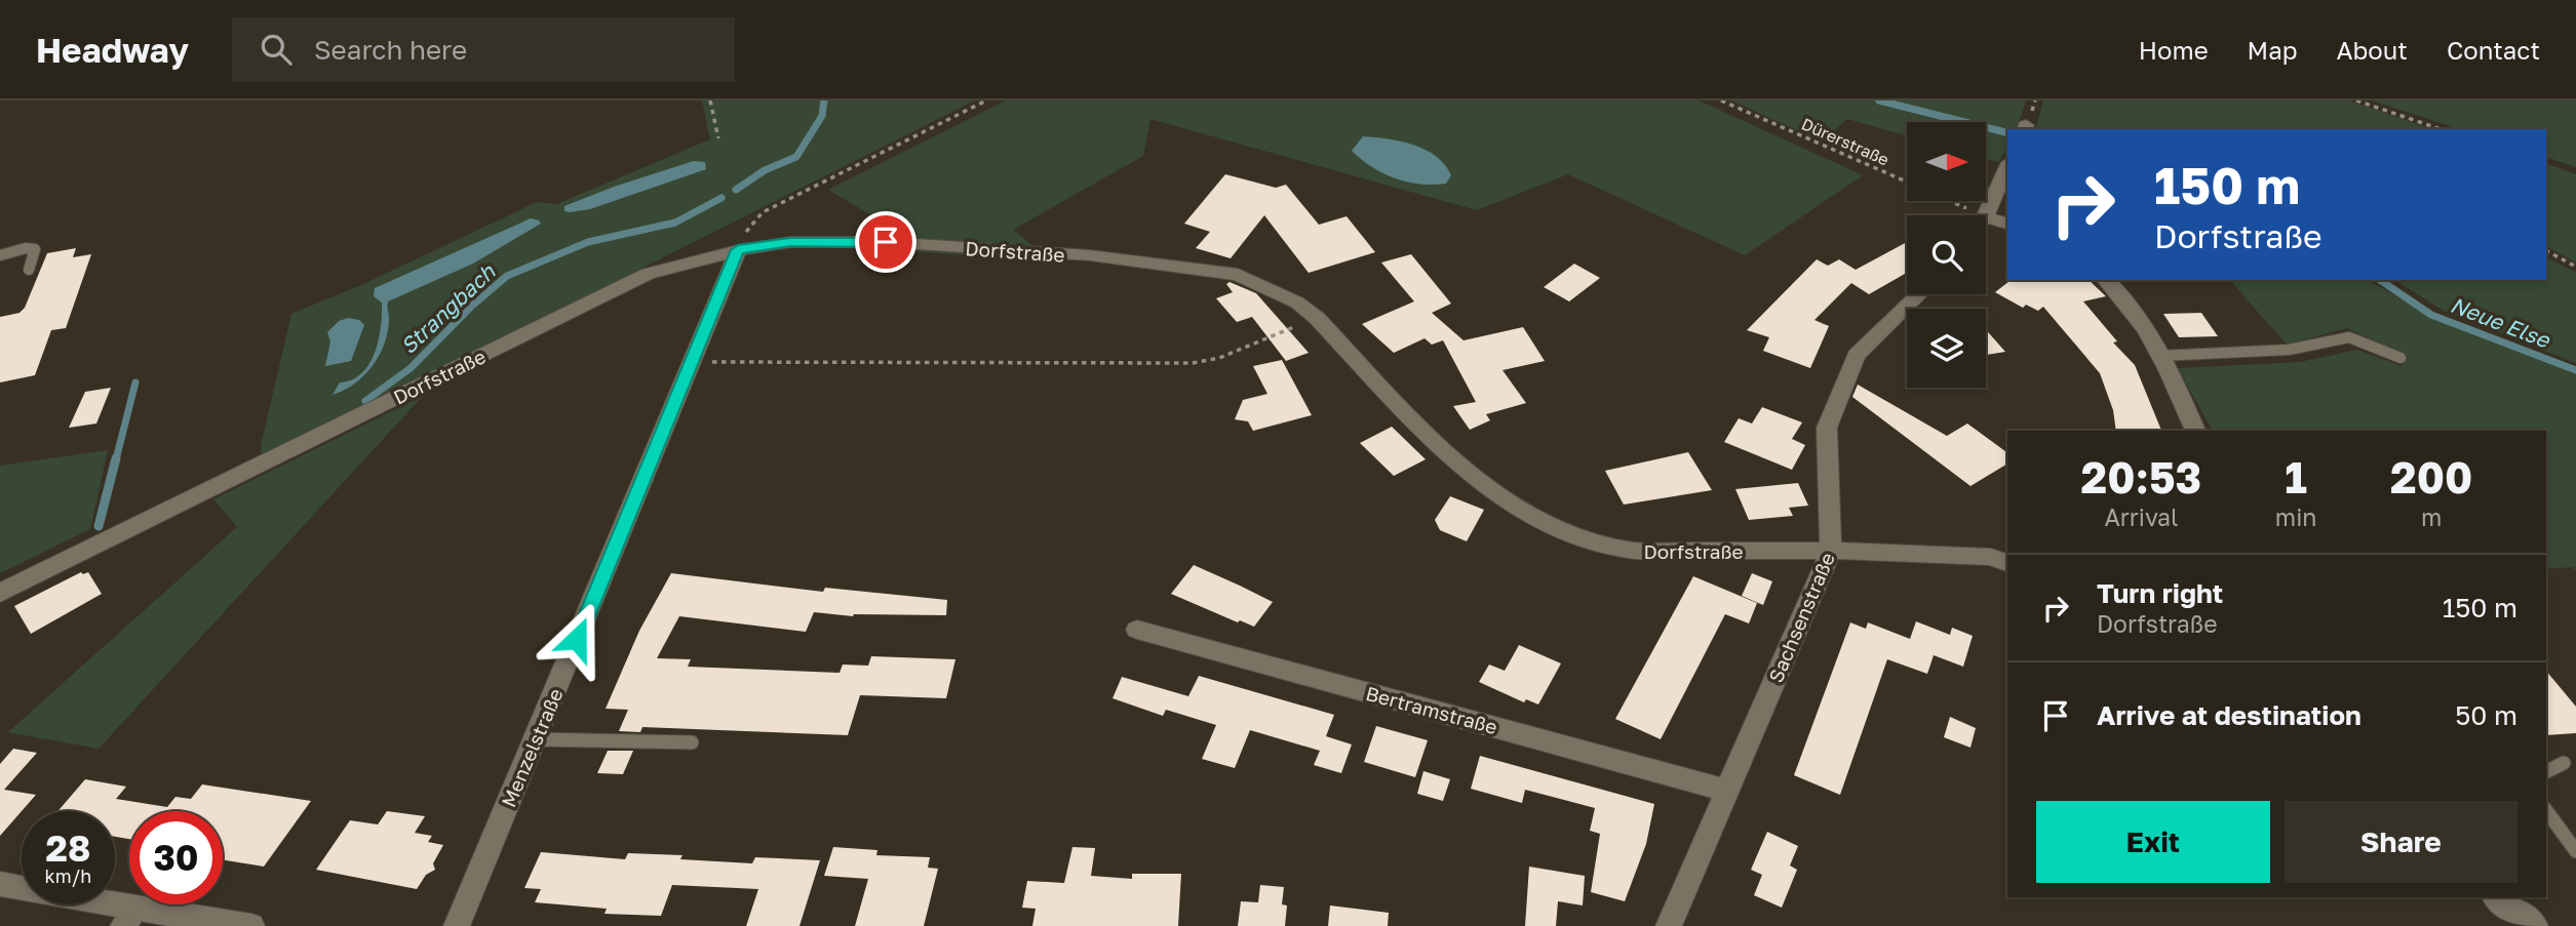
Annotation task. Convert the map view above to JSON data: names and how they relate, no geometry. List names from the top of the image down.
{
  "streets": {
    "street": [
      "Dorfstraße",
      "Sachsenstraße",
      "Bertramstraße",
      "Menzelstraße"
    ],
    "path": ["Dürerstraße"]
  },
  "crossings": [
    ["Dorfstraße", "Sachsenstraße"],
    ["Dorfstraße", "Menzelstraße"],
    ["Sachsenstraße", "Bertramstraße"]
  ],
  "water": ["Strangbach", "Neue Else"],
  "north": "right",
  "page": {
    "header": "Headway",
    "search": "Search here",
    "nav": [
      "Home",
      "Map",
      "About",
      "Contact"
    ],
    "turn": ["150 m", "Dorfstraße"],
    "eta": [
      "20:53",
      "Arrival",
      "1",
      "min",
      "200",
      "m"
    ],
    "list": [
      {
        "name": "Turn right",
        "note": "Dorfstraße",
        "value": "150 m"
      },
      {
        "name": "Arrive at destination",
        "value": "50 m"
      }
    ],
    "buttons": ["Exit", "Share"],
    "speed": "28 km/h",
    "limit": "30"
  }
}
